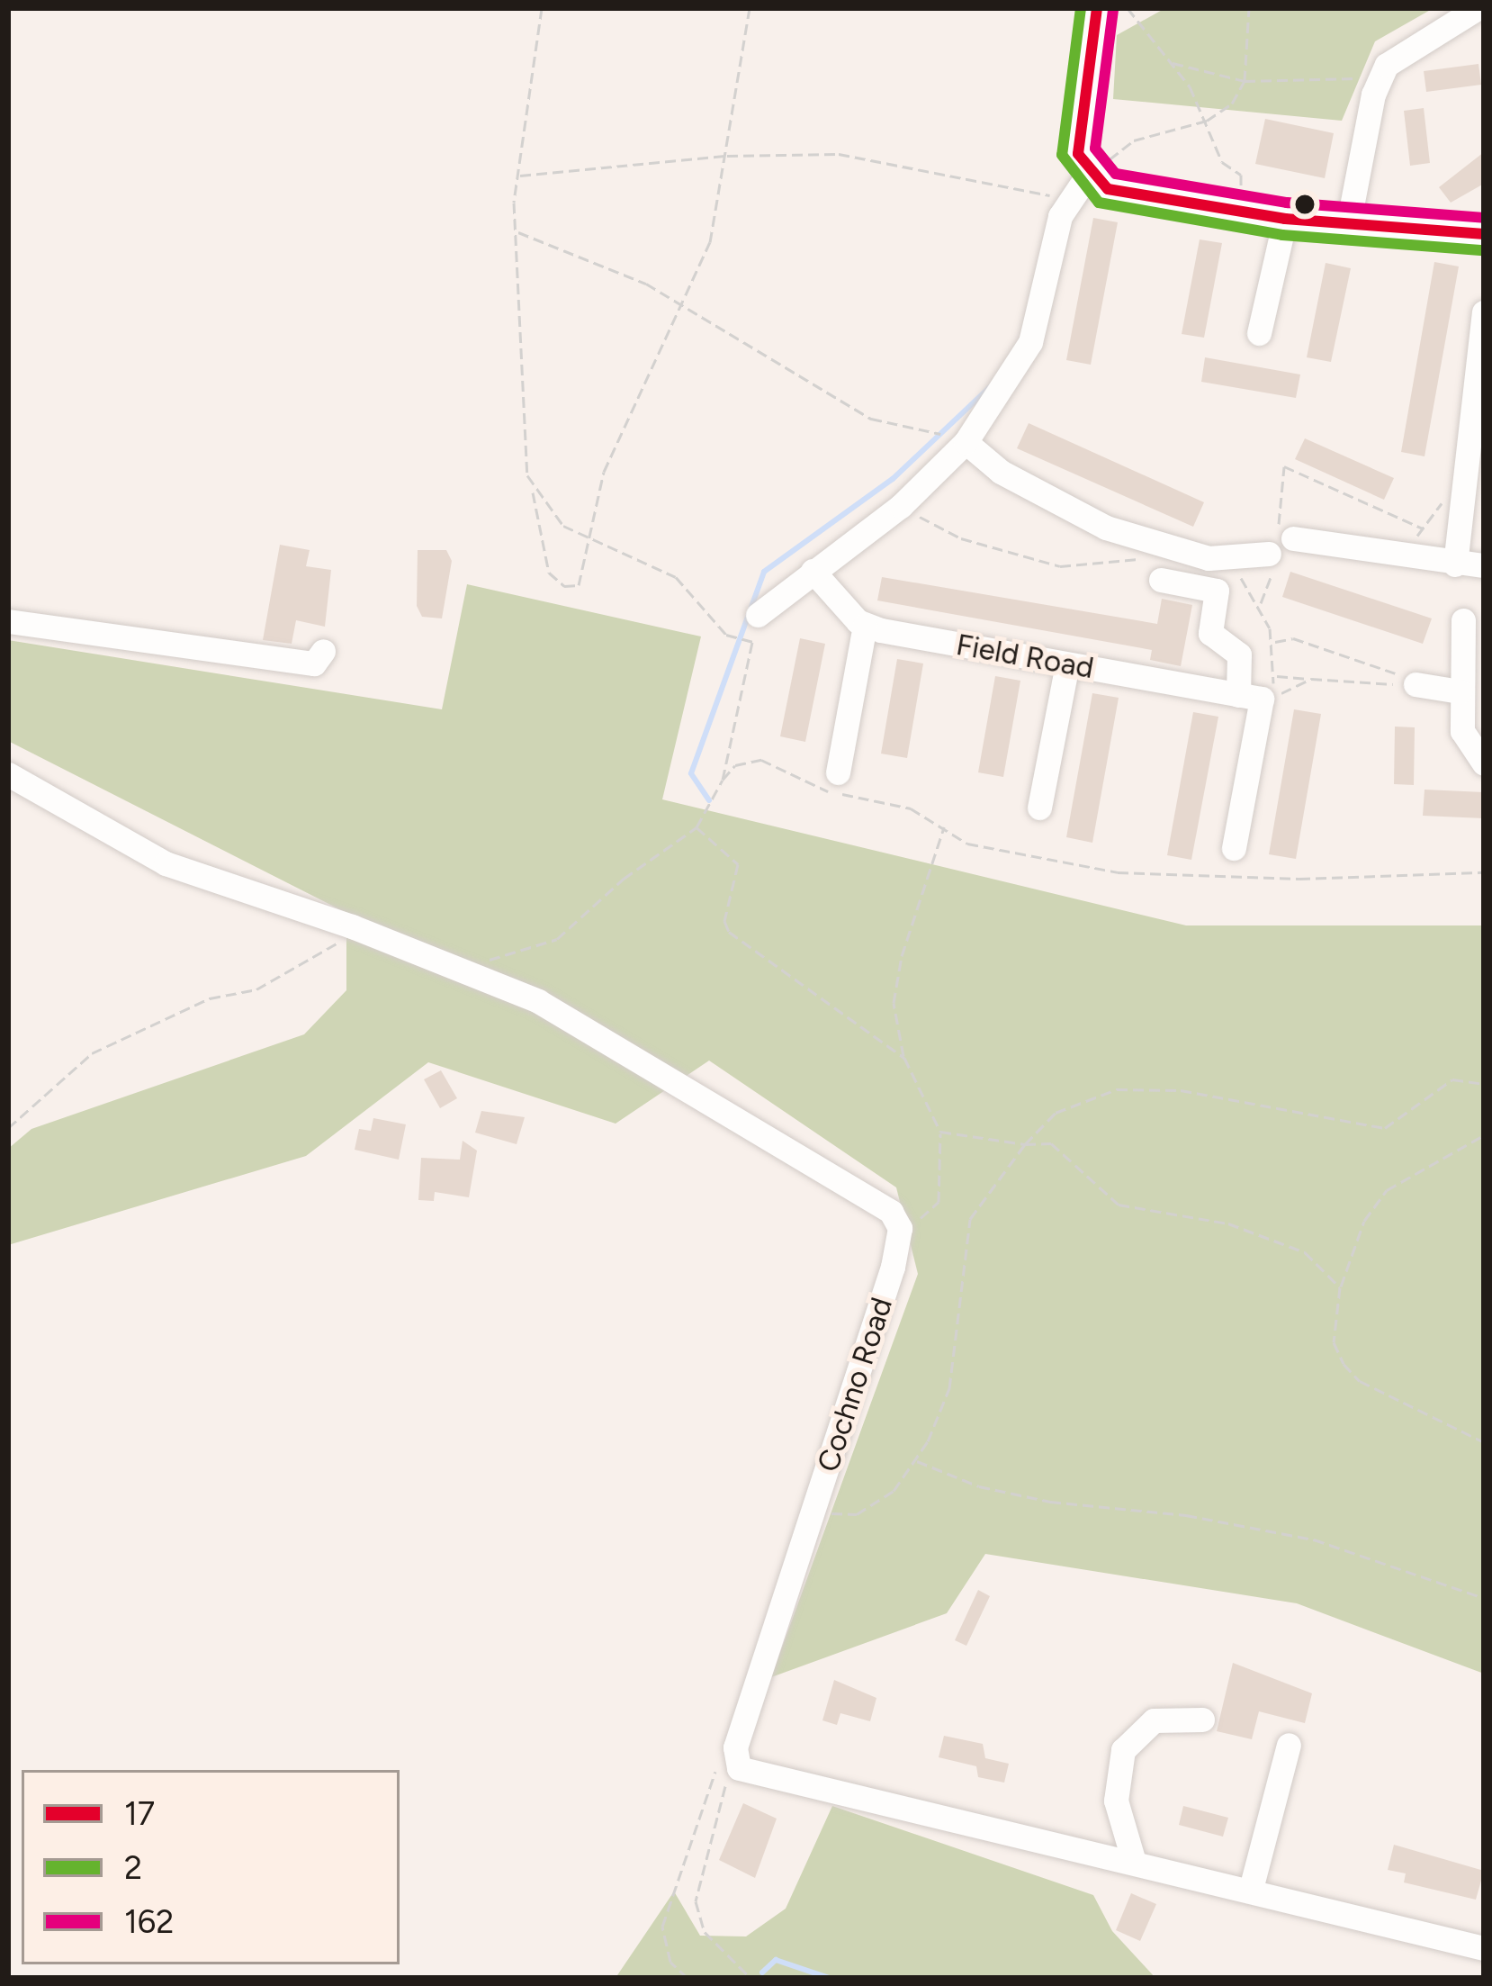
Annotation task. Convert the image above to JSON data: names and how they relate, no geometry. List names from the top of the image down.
{
  "streets": {
    "street": ["Field Road", "Cochno Road"]
  },
  "lines": ["transit line 17", "transit line 2", "transit line 162"],
  "legend": ["17", "2", "162"]
}
